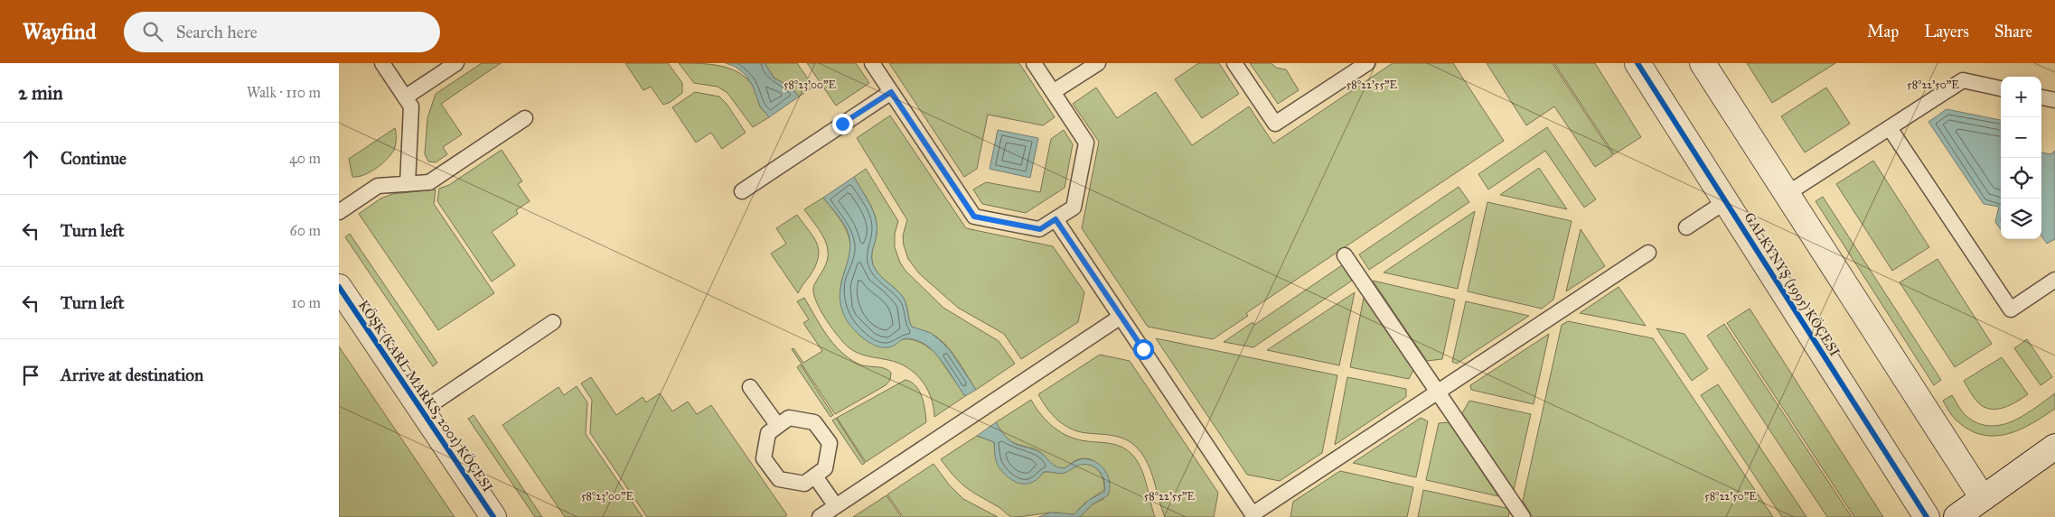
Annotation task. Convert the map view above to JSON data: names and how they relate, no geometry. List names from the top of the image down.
{
  "streets": {
    "street": ["GALKYNYŞ (1995) KÖÇESI", "KÖŞK (KARL MARKS, 2001) KÖÇESI"]
  },
  "page": {
    "header": "Wayfind",
    "search": "Search here",
    "nav": ["Map", "Layers", "Share"],
    "heading": ["2 min", "Walk · 110 m"],
    "map_buttons": ["+", "−"],
    "list": [
      ["Continue", "40 m"],
      ["Turn left", "60 m"],
      ["Turn left", "10 m"],
      "Arrive at destination"
    ]
  },
  "coordinates": ["58°23'00\"E", "58°22'55\"E", "58°22'50\"E"]
}
